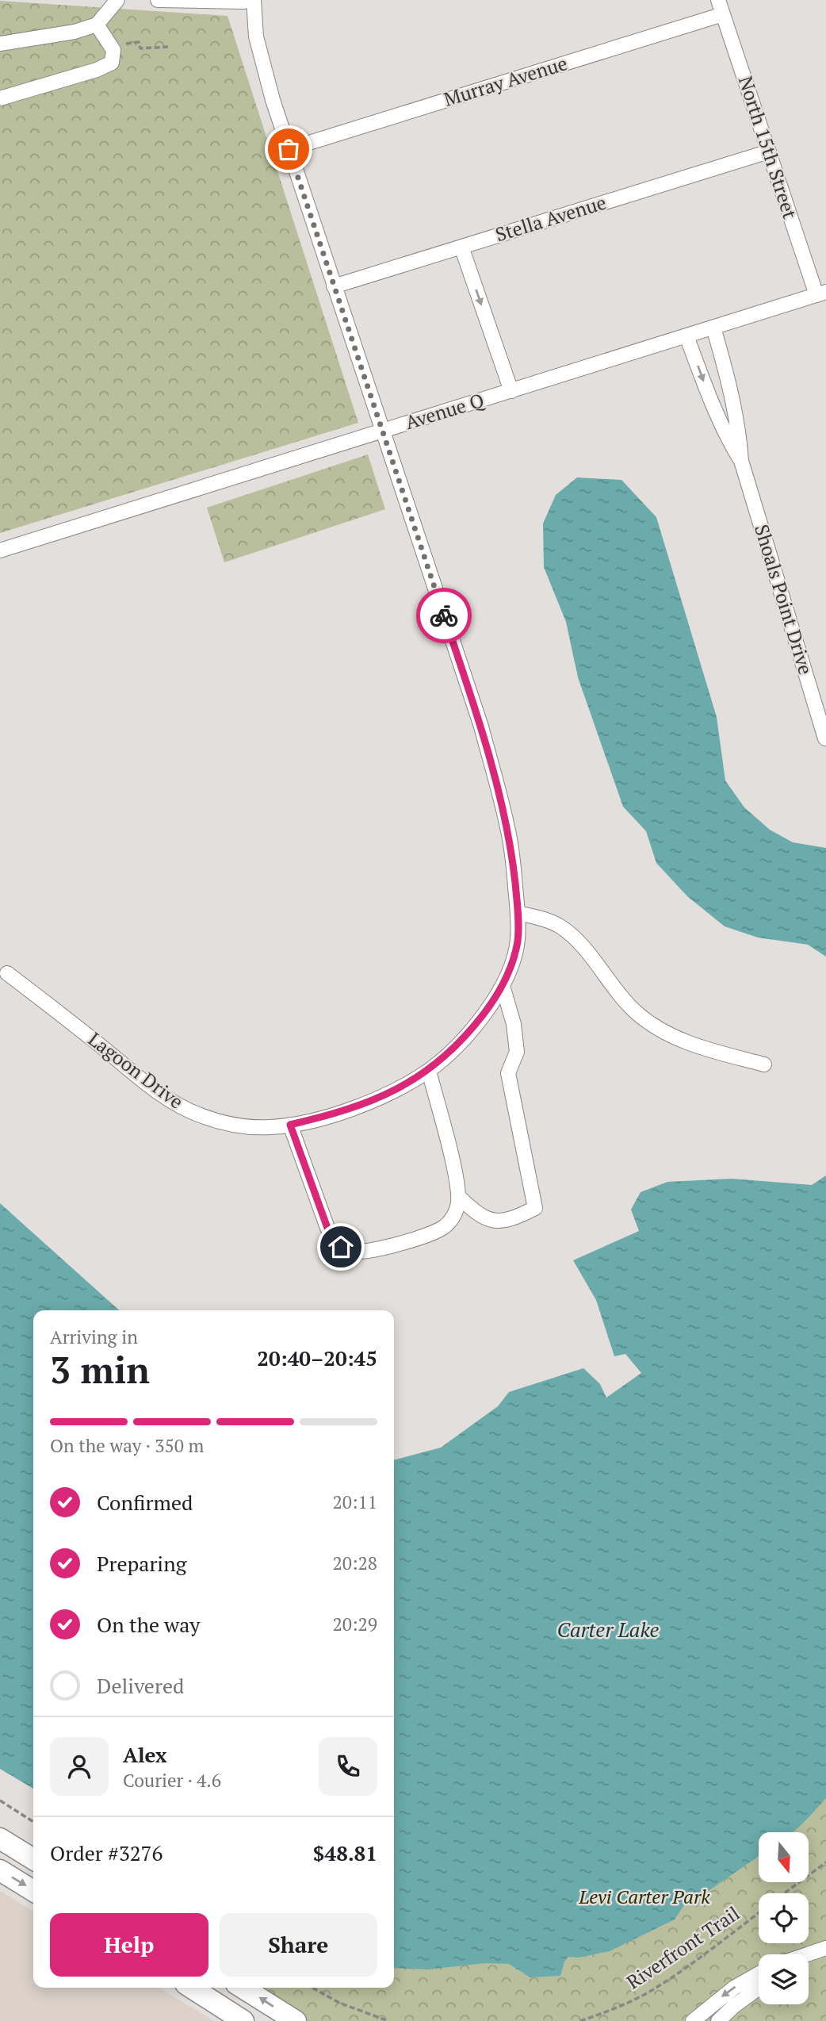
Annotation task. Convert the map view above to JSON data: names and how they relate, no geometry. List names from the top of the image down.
{
  "streets": {
    "street": [
      "Murray Avenue",
      "North 15th Street",
      "Stella Avenue",
      "Avenue Q",
      "Shoals Point Drive",
      "Lagoon Drive"
    ],
    "path": ["Riverfront Trail"]
  },
  "crossings": [
    ["Murray Avenue", "North 15th Street"],
    ["Murray Avenue", "Lagoon Drive"],
    ["North 15th Street", "Stella Avenue"],
    ["North 15th Street", "Avenue Q"],
    ["Stella Avenue", "Lagoon Drive"],
    ["Avenue Q", "Shoals Point Drive"],
    ["Avenue Q", "Lagoon Drive"]
  ],
  "water": ["Carter Lake"],
  "parks": ["Levi Carter Park"],
  "north": "bottom",
  "page": {
    "heading": ["3 min", "Arriving in", "20:40–20:45"],
    "panel": [
      "Alex",
      "Courier · 4.6",
      "Order #3276",
      "$48.81"
    ],
    "bar": "On the way · 350 m",
    "list": [
      ["Confirmed", "20:11"],
      ["Preparing", "20:28"],
      ["On the way", "20:29"],
      "Delivered"
    ],
    "buttons": ["Help", "Share"]
  }
}
